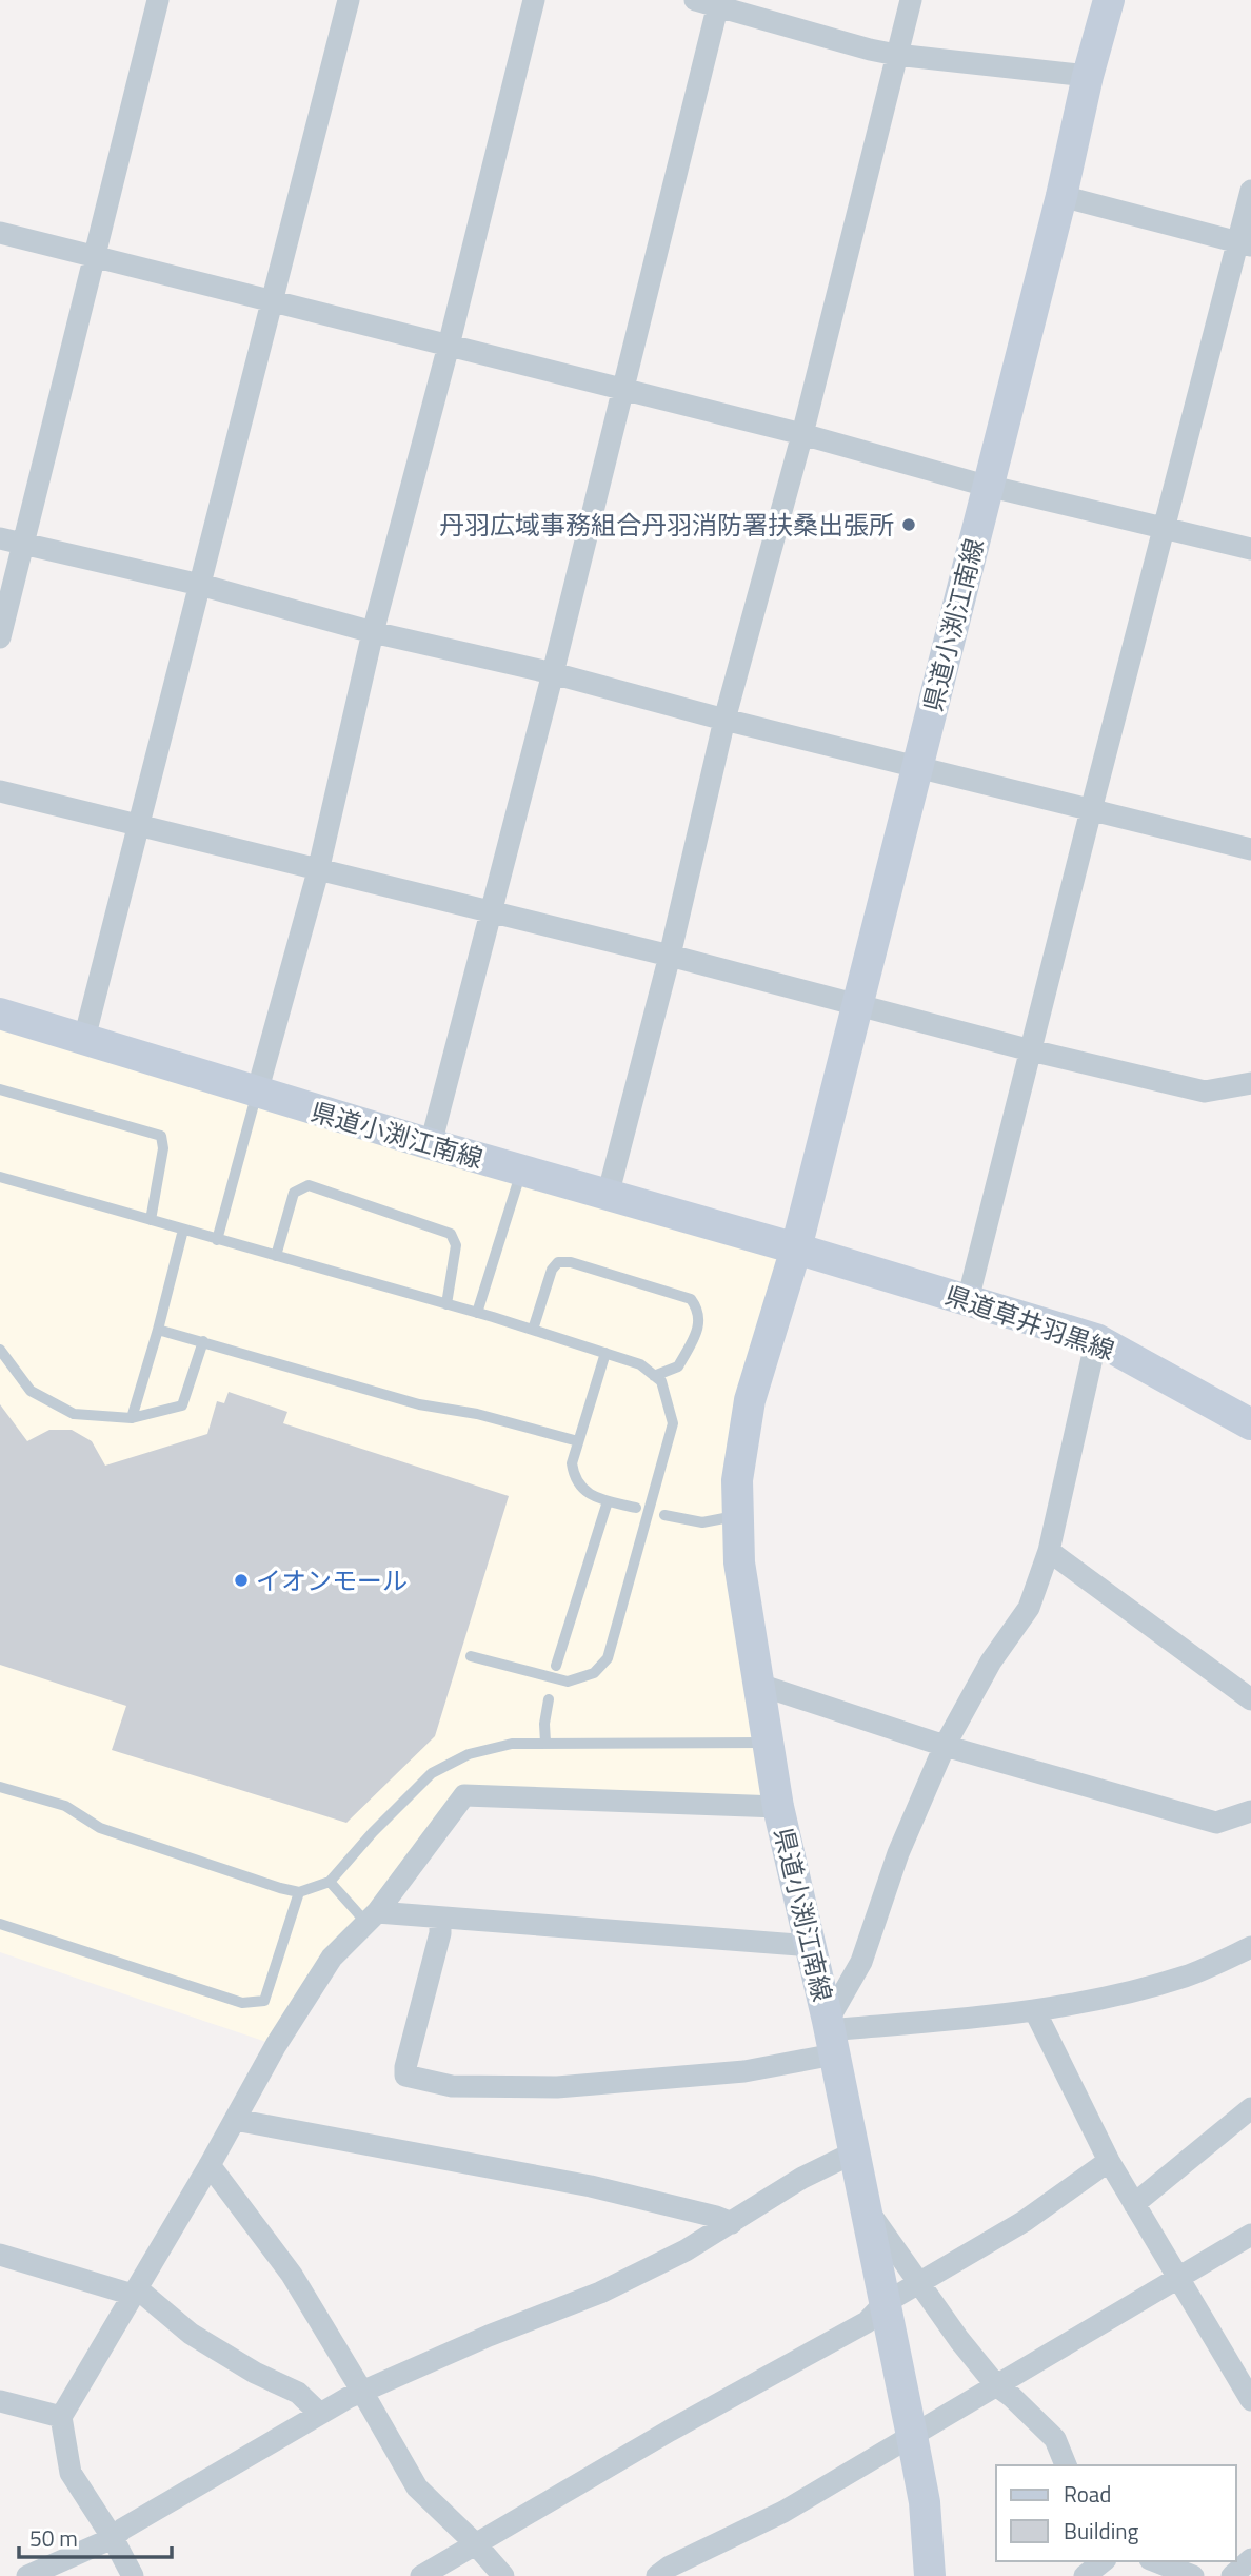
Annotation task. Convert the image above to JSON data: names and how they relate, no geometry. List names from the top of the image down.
{
  "streets": {
    "main road": ["県道小渕江南線", "県道草井羽黒線"]
  },
  "crossings": [
    ["県道小渕江南線", "県道草井羽黒線"]
  ],
  "places": ["丹羽広域事務組合丹羽消防署扶桑出張所", "イオンモール"],
  "legend": ["Road", "Building"],
  "scale_bar": "50 m"
}
